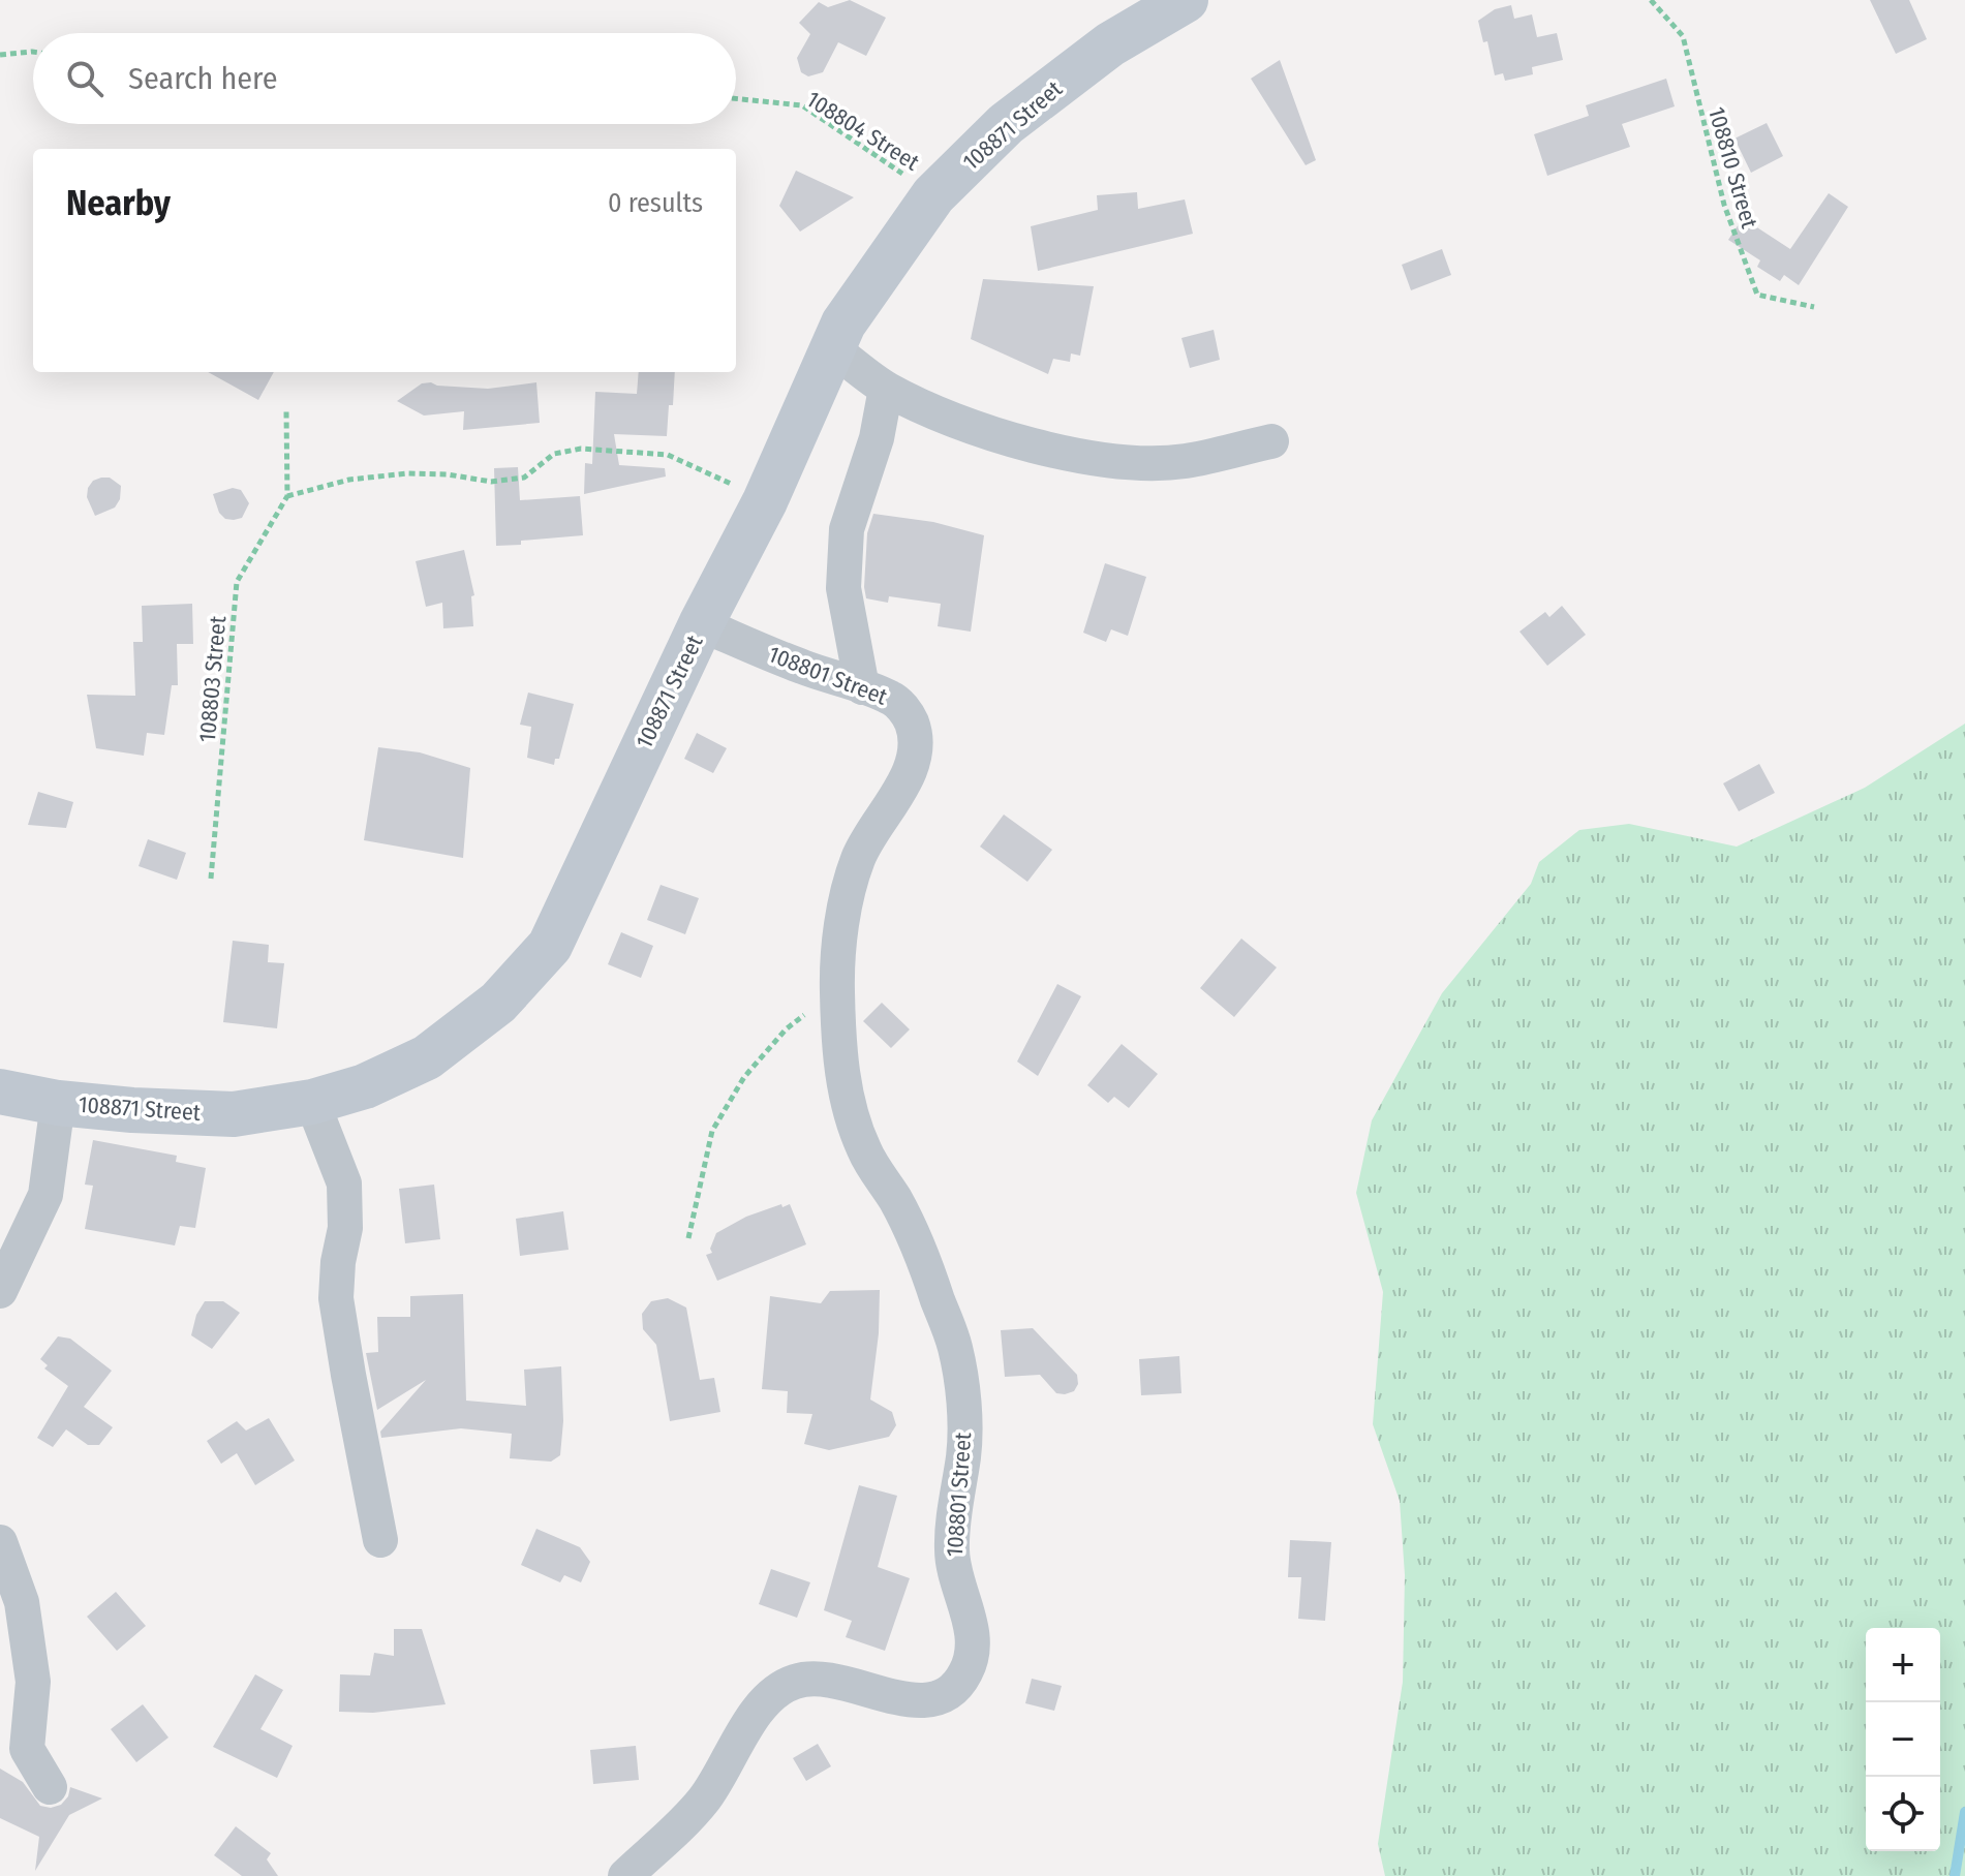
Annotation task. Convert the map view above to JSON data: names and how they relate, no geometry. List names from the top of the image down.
{
  "streets": {
    "street": ["108871 Street", "108801 Street"],
    "path": ["108804 Street", "108810 Street", "108803 Street"]
  },
  "crossings": [
    ["108871 Street", "108804 Street"],
    ["108871 Street", "108801 Street"]
  ],
  "page": {
    "search": "Search here",
    "heading": ["Nearby", "0 results"],
    "map_buttons": ["+", "−"]
  }
}
